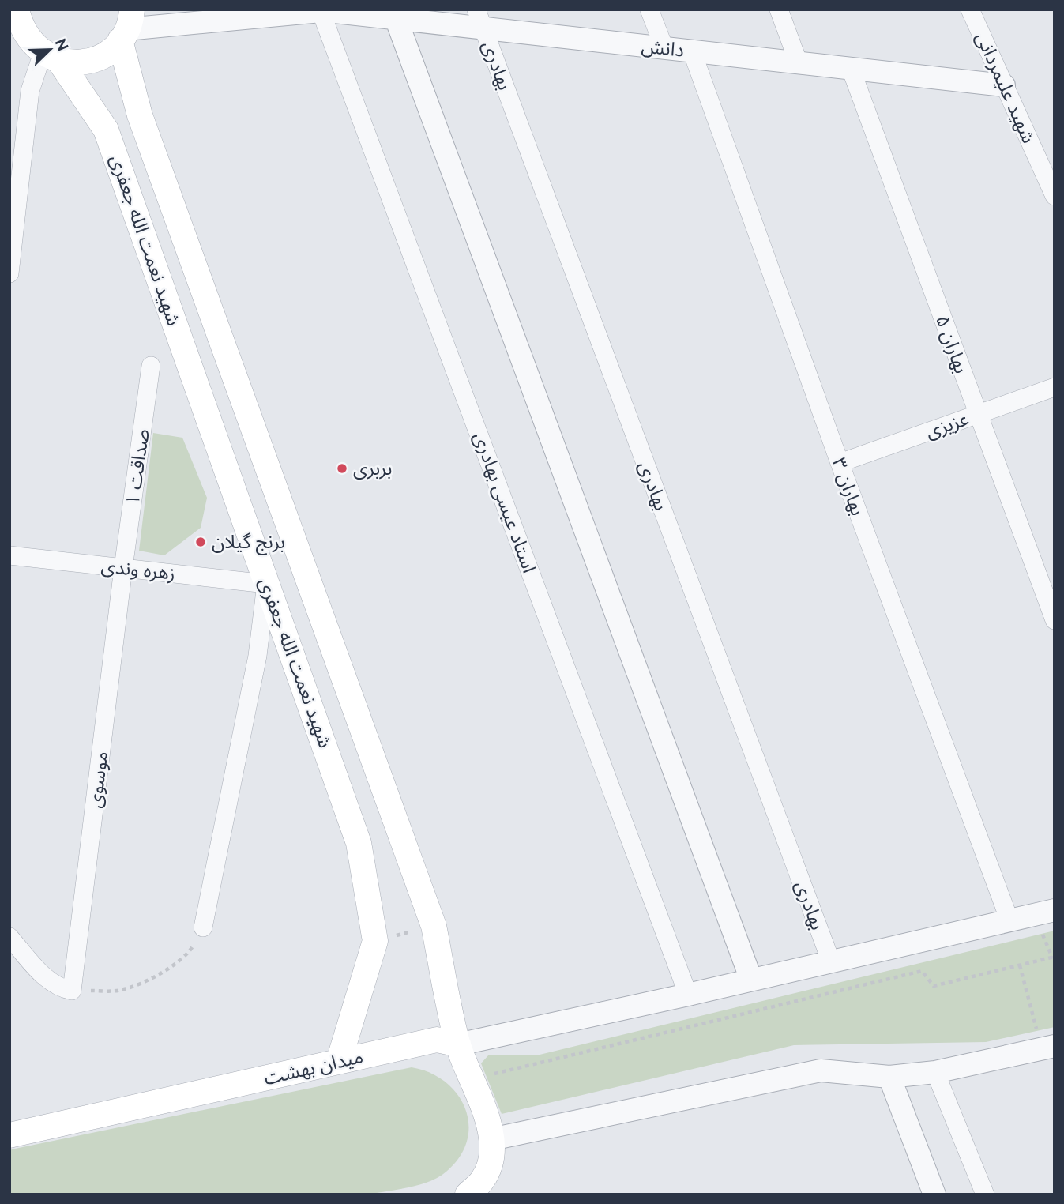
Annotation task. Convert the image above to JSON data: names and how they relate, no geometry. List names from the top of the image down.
{
  "streets": {
    "main road": ["شهید نعمت الله جعفری", "میدان بهشت"],
    "street": [
      "دانش",
      "بهادری",
      "شهید علیمردانی",
      "بهاران ۵",
      "عزیزی",
      "صداقت ۱",
      "بهاران ۳",
      "استاد عیسی بهادری",
      "زهره وندی",
      "موسوی"
    ]
  },
  "crossings": [
    ["دانش", "بهادری"],
    ["دانش", "شهید علیمردانی"],
    ["دانش", "شهید نعمت الله جعفری"],
    ["دانش", "بهاران ۵"],
    ["دانش", "بهاران ۳"],
    ["دانش", "استاد عیسی بهادری"],
    ["شهید نعمت الله جعفری", "زهره وندی"],
    ["شهید نعمت الله جعفری", "میدان بهشت"],
    ["بهاران ۵", "عزیزی"],
    ["عزیزی", "بهاران ۳"],
    ["صداقت ۱", "زهره وندی"],
    ["صداقت ۱", "موسوی"],
    ["زهره وندی", "موسوی"]
  ],
  "places": ["بربری", "برنج گیلان"],
  "north": "top right"
}
